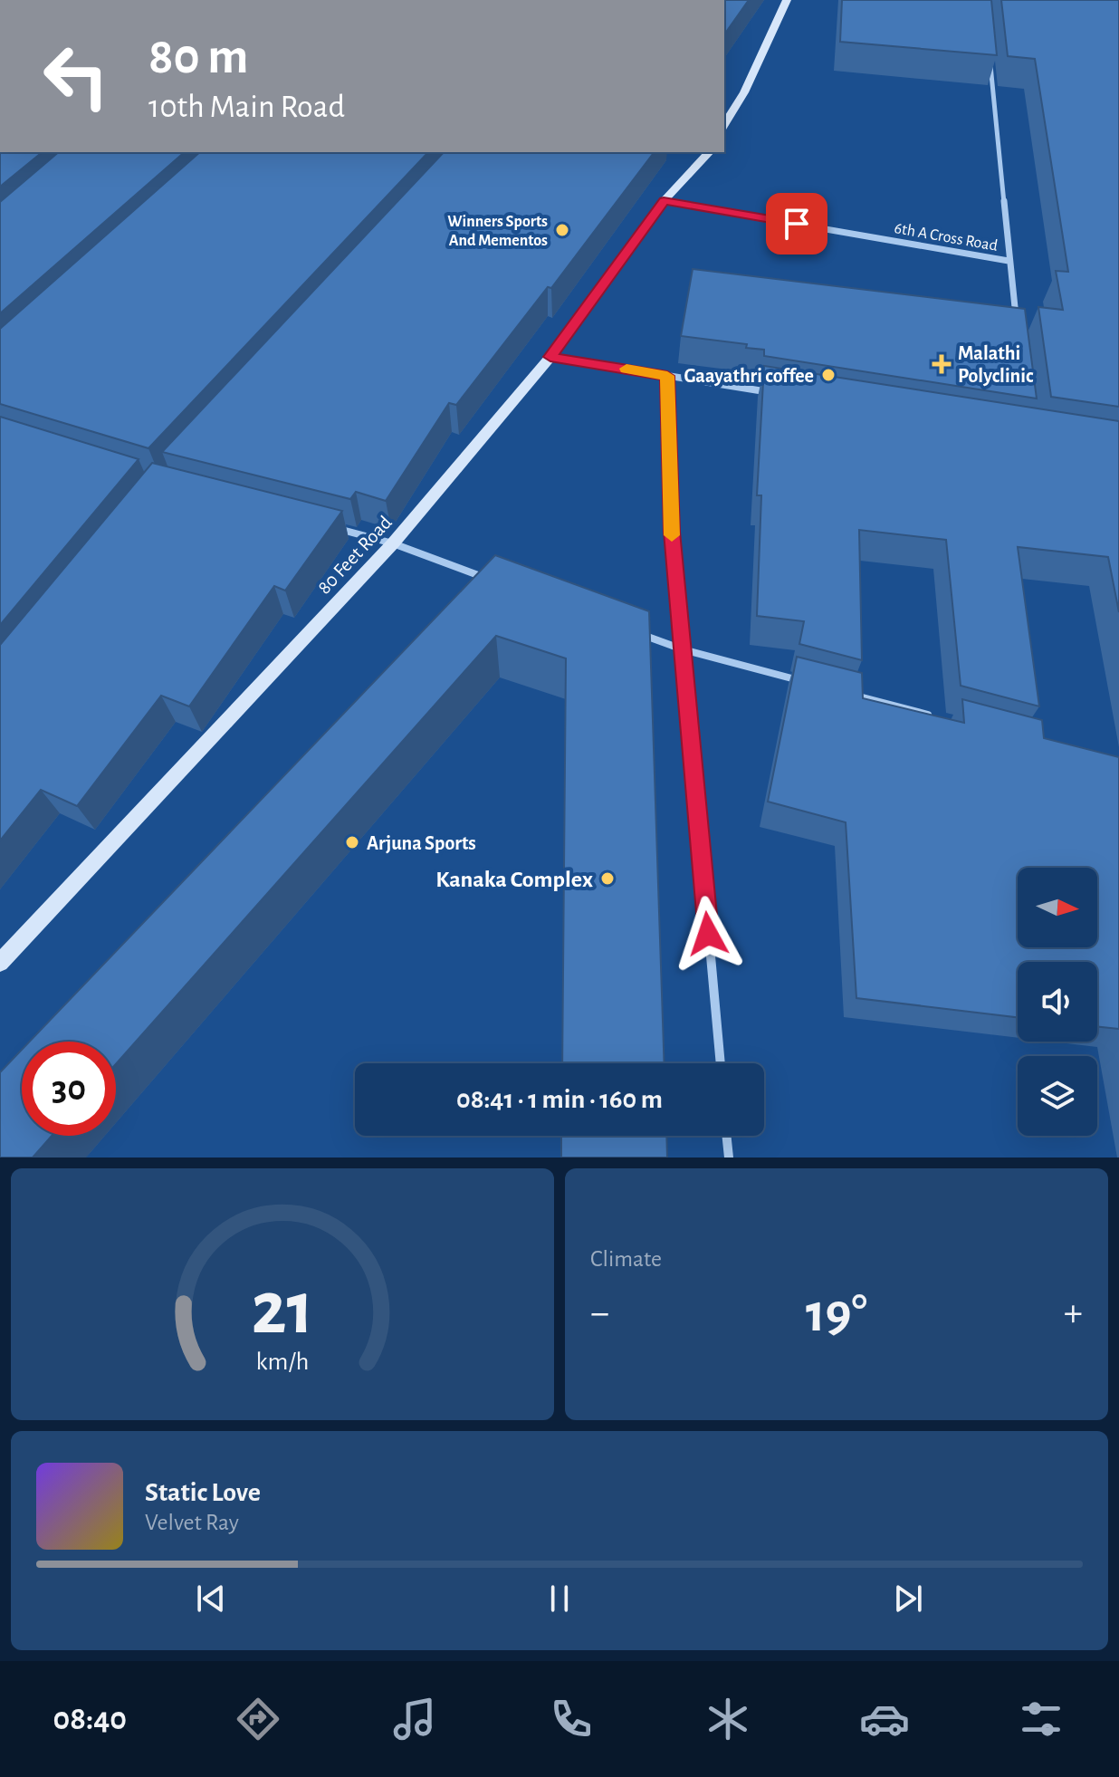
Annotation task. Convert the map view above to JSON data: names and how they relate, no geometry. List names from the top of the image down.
{
  "streets": {
    "main road": ["80 Feet Road"],
    "street": ["6th A Cross Road"]
  },
  "crossings": [
    ["6th A Cross Road", "80 Feet Road"]
  ],
  "places": {
    "other": [
      "Winners Sports And Mementos",
      "Gaayathri coffee",
      "Arjuna Sports",
      "Kanaka Complex"
    ],
    "health": ["Malathi Polyclinic"]
  },
  "north": "right",
  "page": {
    "turn": ["80 m", "10th Main Road"],
    "limit": "30",
    "trip": "08:41 · 1 min · 160 m",
    "tile": "Climate",
    "heat": ["−", "19°", "+"],
    "song": ["Static Love", "Velvet Ray"],
    "tabs": "08:40",
    "gauge": ["21", "km/h"]
  }
}
